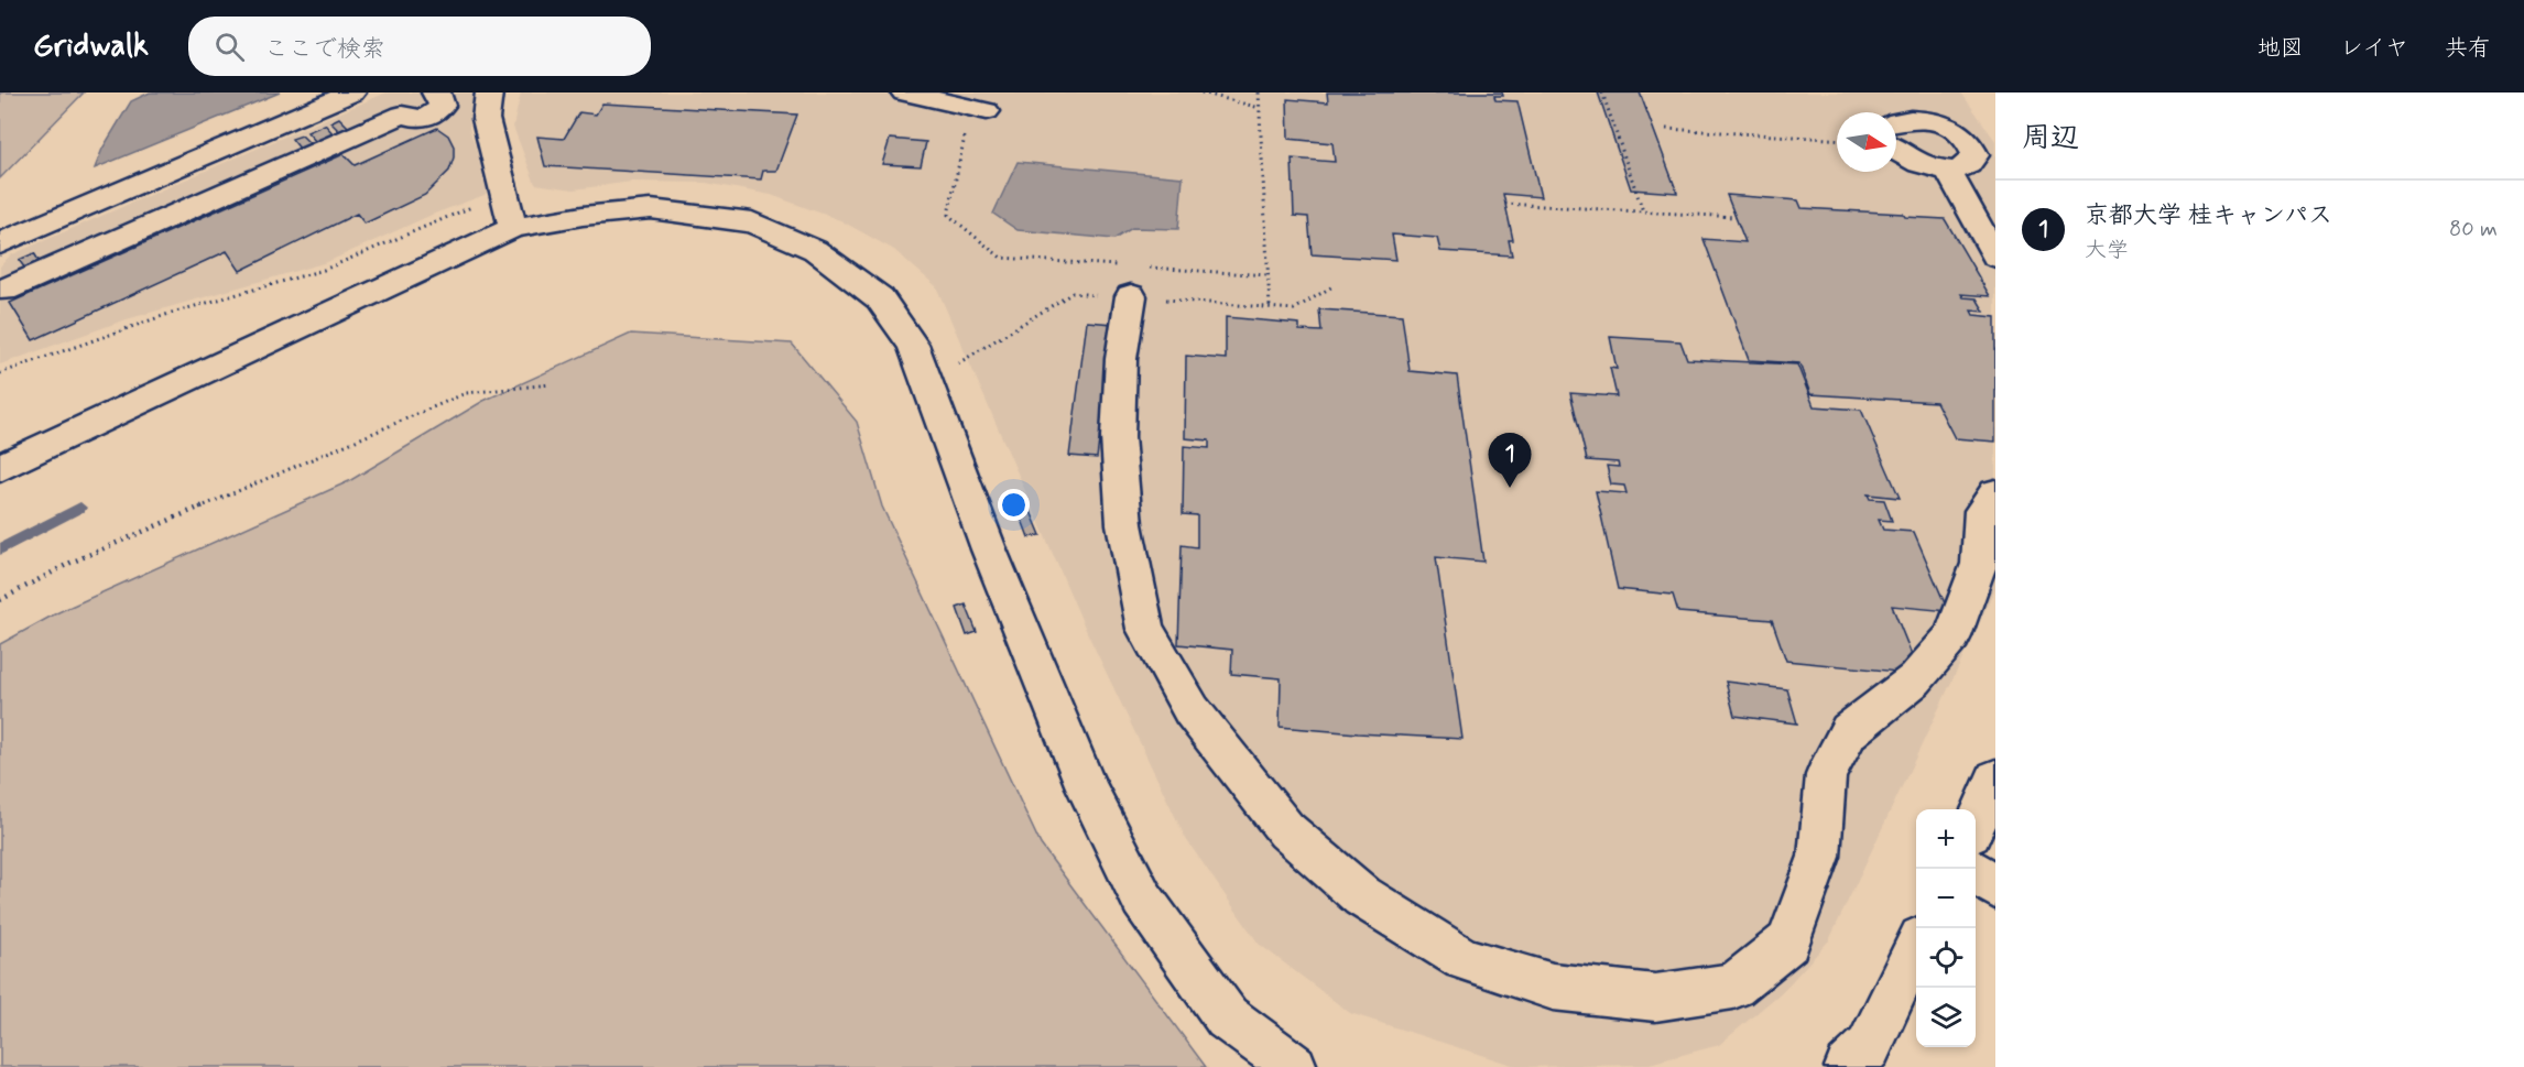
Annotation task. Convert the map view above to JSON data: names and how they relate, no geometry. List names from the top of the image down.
{
  "north": "right",
  "page": {
    "header": "Gridwalk",
    "search": "ここで検索",
    "nav": ["地図", "レイヤ", "共有"],
    "heading": "周辺",
    "list": [
      {
        "mark": "1",
        "name": "京都大学 桂キャンパス",
        "note": "大学",
        "value": "80 m"
      }
    ],
    "pins": "1",
    "map_buttons": ["+", "−"]
  }
}
